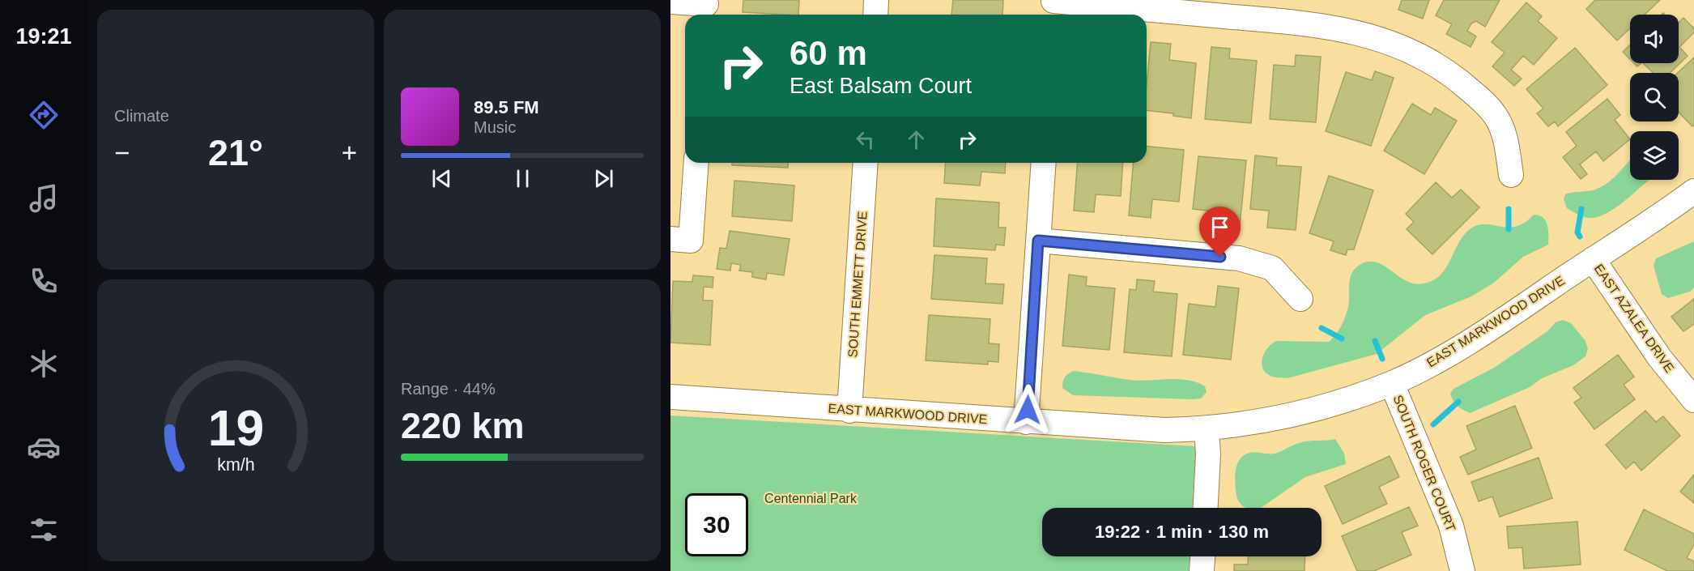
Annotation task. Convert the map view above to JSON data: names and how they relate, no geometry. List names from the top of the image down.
{
  "streets": {
    "street": [
      "SOUTH EMMETT DRIVE",
      "EAST AZALEA DRIVE",
      "EAST MARKWOOD DRIVE",
      "SOUTH ROGER COURT"
    ]
  },
  "crossings": [
    ["SOUTH EMMETT DRIVE", "EAST MARKWOOD DRIVE"],
    ["EAST AZALEA DRIVE", "EAST MARKWOOD DRIVE"],
    ["EAST MARKWOOD DRIVE", "SOUTH ROGER COURT"]
  ],
  "parks": ["Centennial Park"],
  "page": {
    "tabs": "19:21",
    "tile": [
      "Climate",
      ["Range · 44%", "220 km"]
    ],
    "turn": ["60 m", "East Balsam Court"],
    "song": ["89.5 FM", "Music"],
    "heat": ["−", "21°", "+"],
    "limit": "30",
    "trip": "19:22 · 1 min · 130 m",
    "gauge": ["19", "km/h"]
  }
}
